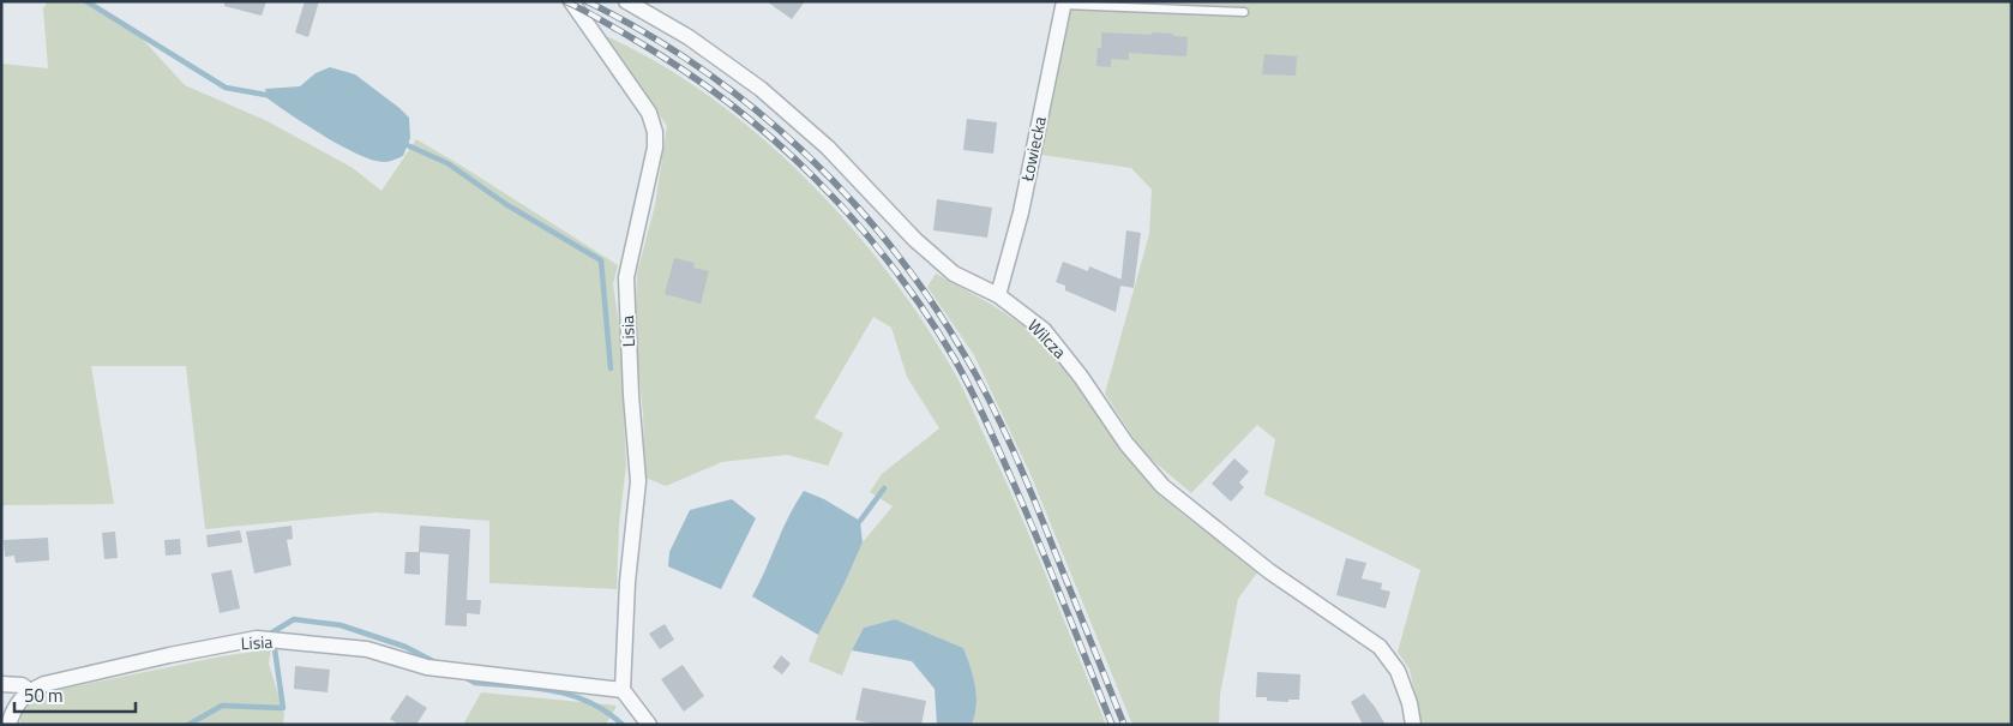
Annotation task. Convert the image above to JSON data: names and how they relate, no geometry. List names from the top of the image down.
{
  "streets": {
    "street": ["Łowiecka", "Lisia", "Wilcza"]
  },
  "crossings": [
    ["Łowiecka", "Wilcza"]
  ],
  "scale_bar": "50 m"
}
